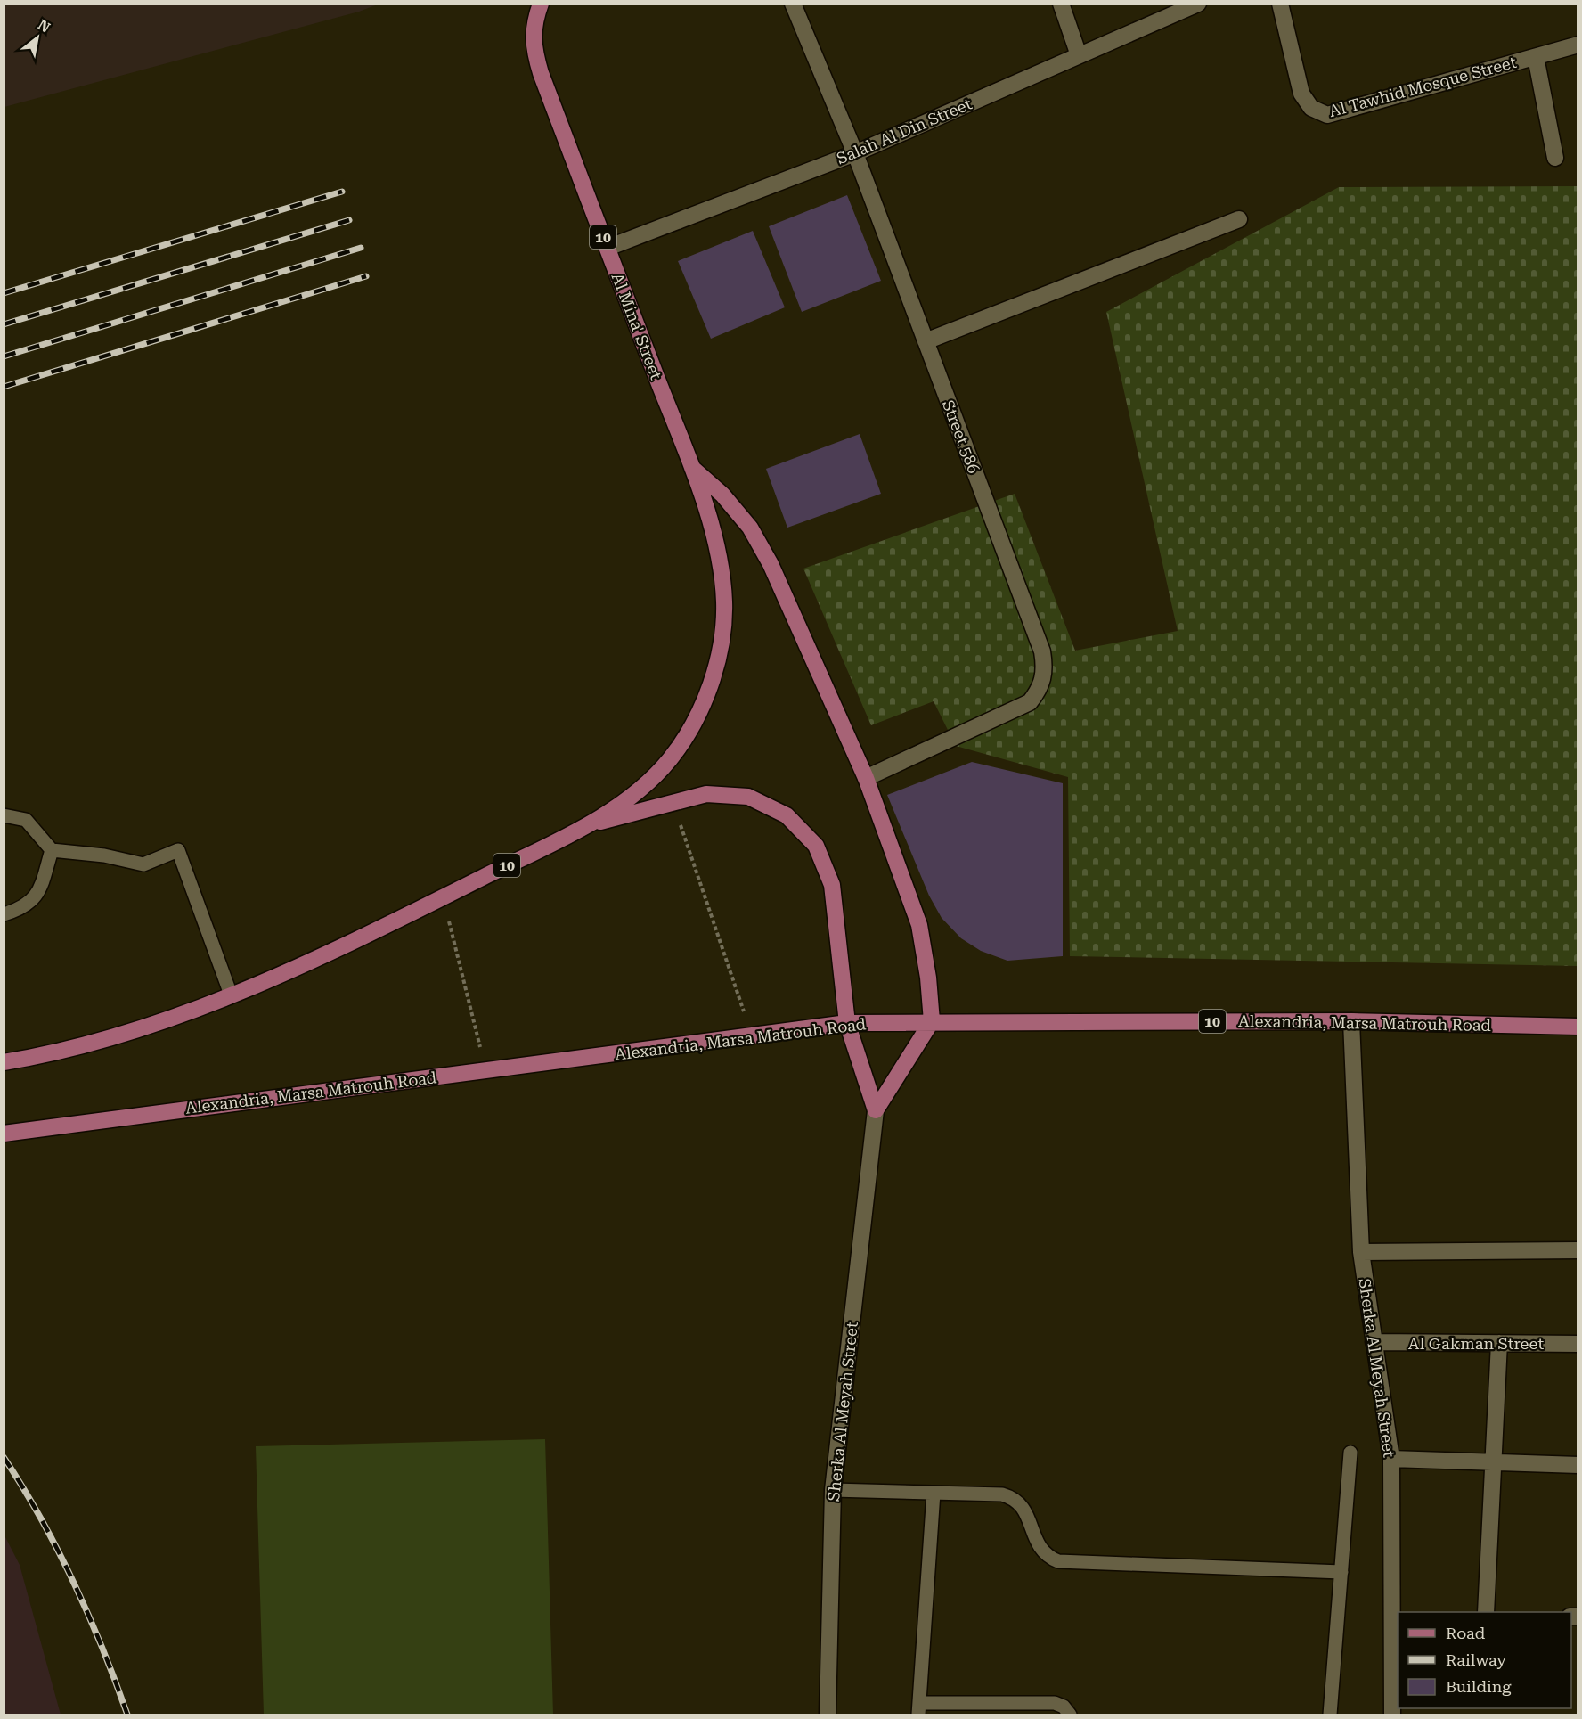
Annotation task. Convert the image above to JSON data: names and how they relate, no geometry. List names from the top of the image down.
{
  "streets": {
    "main road": ["10", "Al Mina' Street", "Alexandria, Marsa Matrouh Road"],
    "street": [
      "Al Tawhid Mosque Street",
      "Salah Al Din Street",
      "Street 586",
      "Al Gakman Street",
      "Sherka Al Meyah Street"
    ]
  },
  "crossings": [
    ["Salah Al Din Street", "Al Mina' Street"],
    ["Salah Al Din Street", "Street 586"],
    ["10", "Al Mina' Street"],
    ["10", "Street 586"],
    ["10", "Alexandria, Marsa Matrouh Road"],
    ["10", "Sherka Al Meyah Street"],
    ["Alexandria, Marsa Matrouh Road", "Sherka Al Meyah Street"],
    ["Al Gakman Street", "Sherka Al Meyah Street"]
  ],
  "legend": ["Road", "Railway", "Building"],
  "north": "top right"
}
